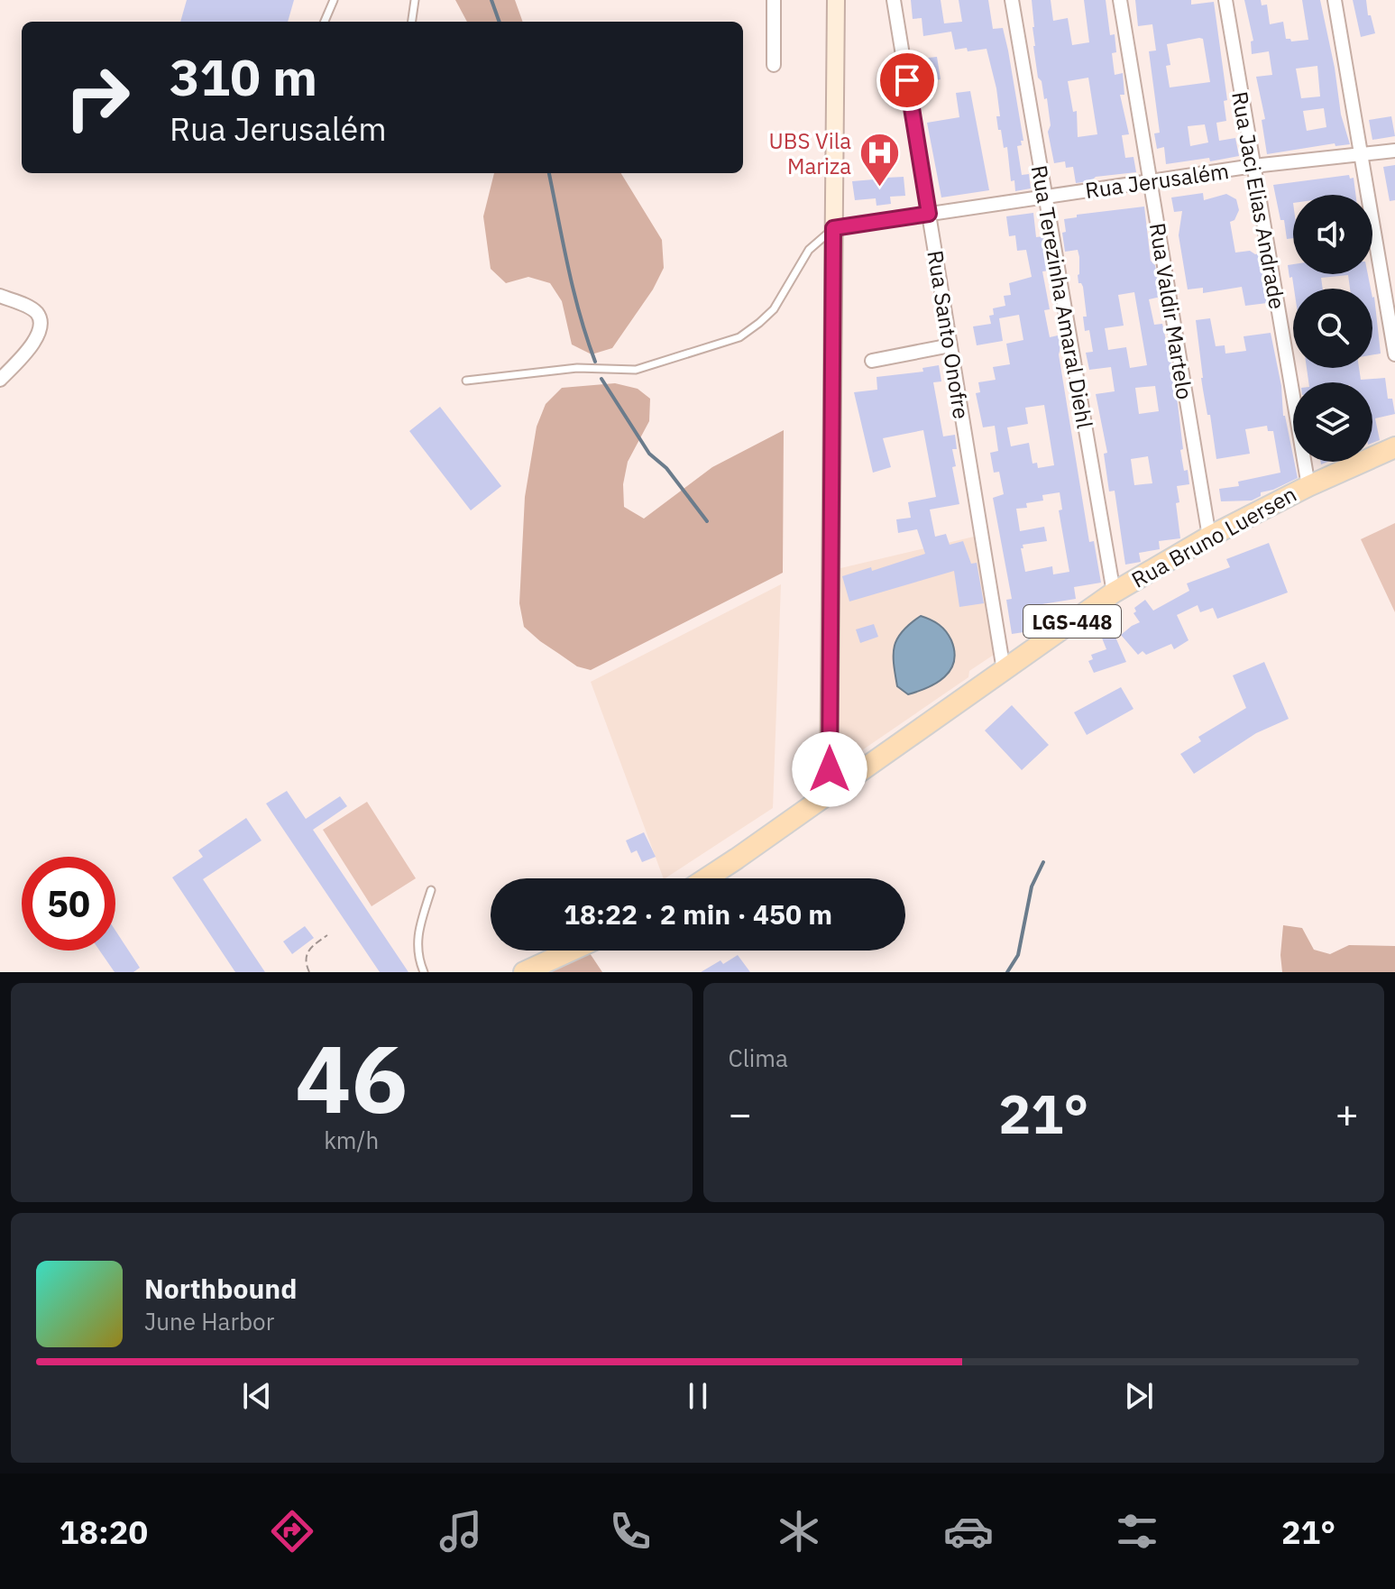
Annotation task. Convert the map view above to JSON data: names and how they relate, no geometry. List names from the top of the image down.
{
  "streets": {
    "main road": ["Rua Bruno Luersen", "LGS-448"],
    "street": [
      "Rua Jerusalém",
      "Rua Jaci Elias Andrade",
      "Rua Terezinha Amaral Diehl",
      "Rua Valdir Martelo",
      "Rua Santo Onofre"
    ]
  },
  "crossings": [
    ["Rua Jerusalém", "Rua Jaci Elias Andrade"],
    ["Rua Jerusalém", "Rua Terezinha Amaral Diehl"],
    ["Rua Jerusalém", "Rua Valdir Martelo"],
    ["Rua Jerusalém", "Rua Santo Onofre"],
    ["Rua Jaci Elias Andrade", "Rua Bruno Luersen"],
    ["Rua Terezinha Amaral Diehl", "Rua Bruno Luersen"],
    ["Rua Valdir Martelo", "Rua Bruno Luersen"],
    ["Rua Santo Onofre", "Rua Bruno Luersen"]
  ],
  "places": {
    "hospital": ["UBS Vila Mariza"]
  },
  "page": {
    "turn": ["310 m", "Rua Jerusalém"],
    "limit": "50",
    "trip": "18:22 · 2 min · 450 m",
    "tile": [
      ["46", "km/h"],
      "Clima"
    ],
    "heat": ["−", "21°", "+"],
    "song": ["Northbound", "June Harbor"],
    "tabs": ["18:20", "21°"]
  }
}
